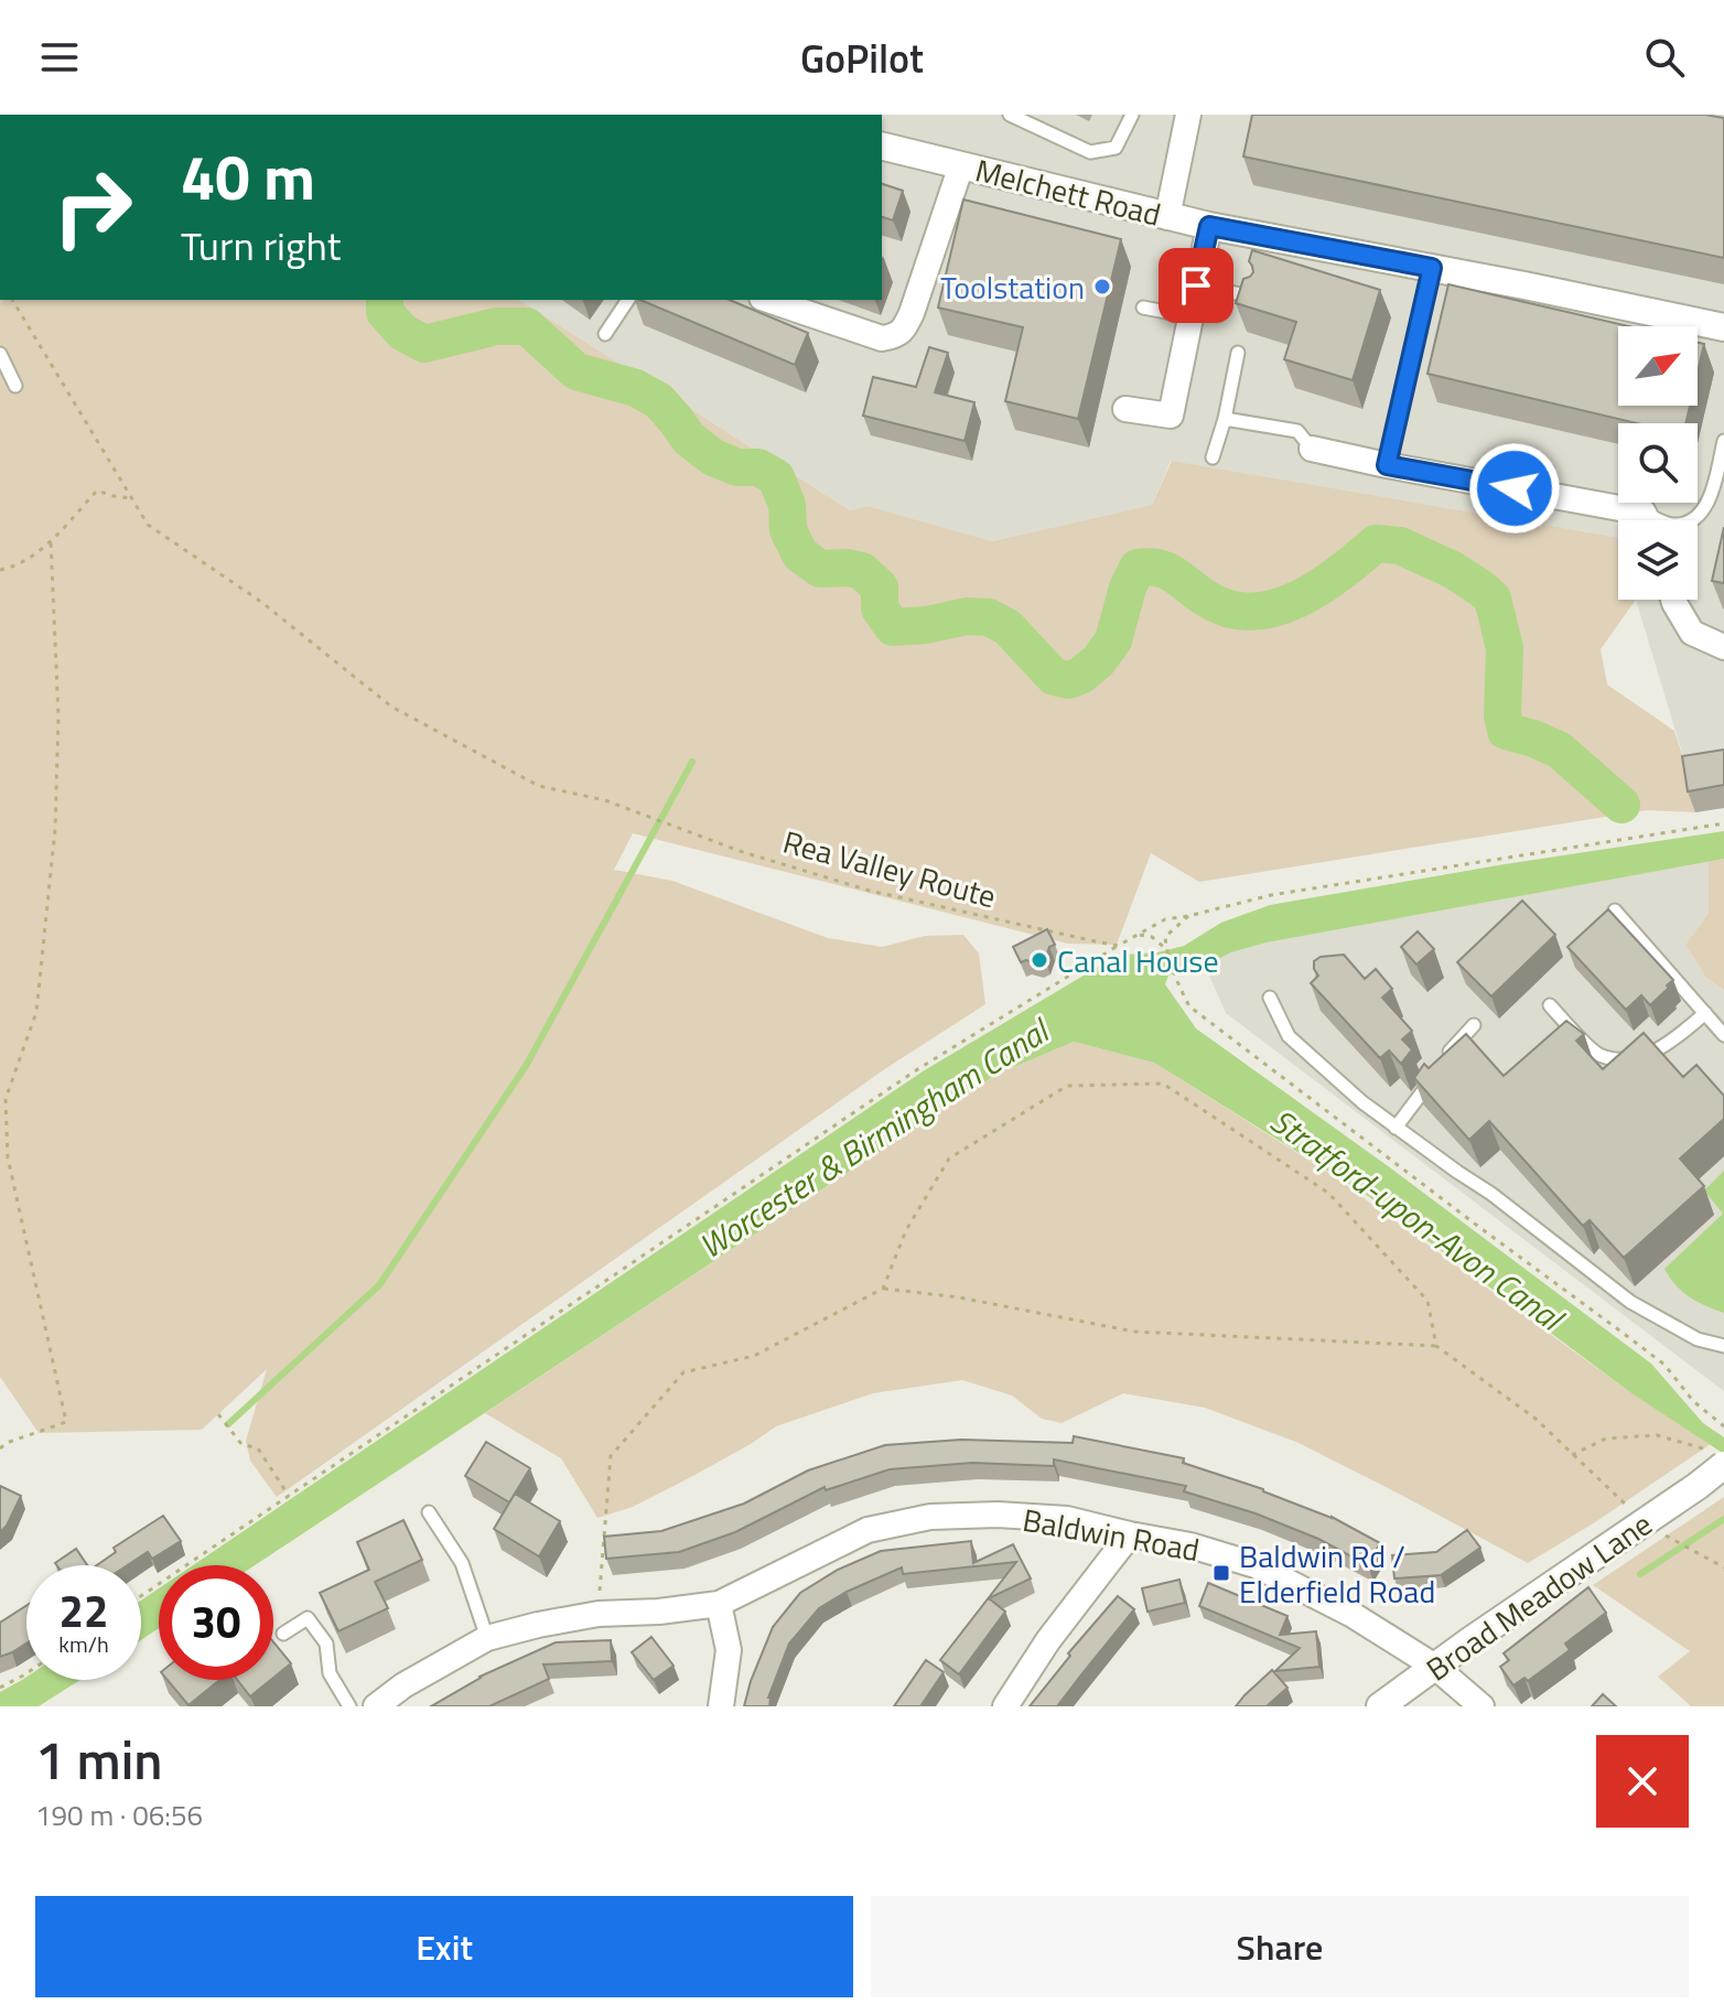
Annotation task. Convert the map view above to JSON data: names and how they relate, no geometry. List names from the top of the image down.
{
  "streets": {
    "street": ["Melchett Road", "Baldwin Road", "Broad Meadow Lane"],
    "path": ["Rea Valley Route"]
  },
  "crossings": [
    ["Baldwin Road", "Broad Meadow Lane"]
  ],
  "water": ["Worcester & Birmingham Canal", "Stratford-upon-Avon Canal"],
  "places": {
    "other": ["Toolstation", "Canal House"],
    "transit": ["Baldwin Rd / Elderfield Road"]
  },
  "north": "top right",
  "page": {
    "header": "GoPilot",
    "turn": ["40 m", "Turn right"],
    "speed": "22 km/h",
    "limit": "30",
    "heading": ["1 min", "190 m · 06:56"],
    "buttons": ["Exit", "Share"]
  }
}
